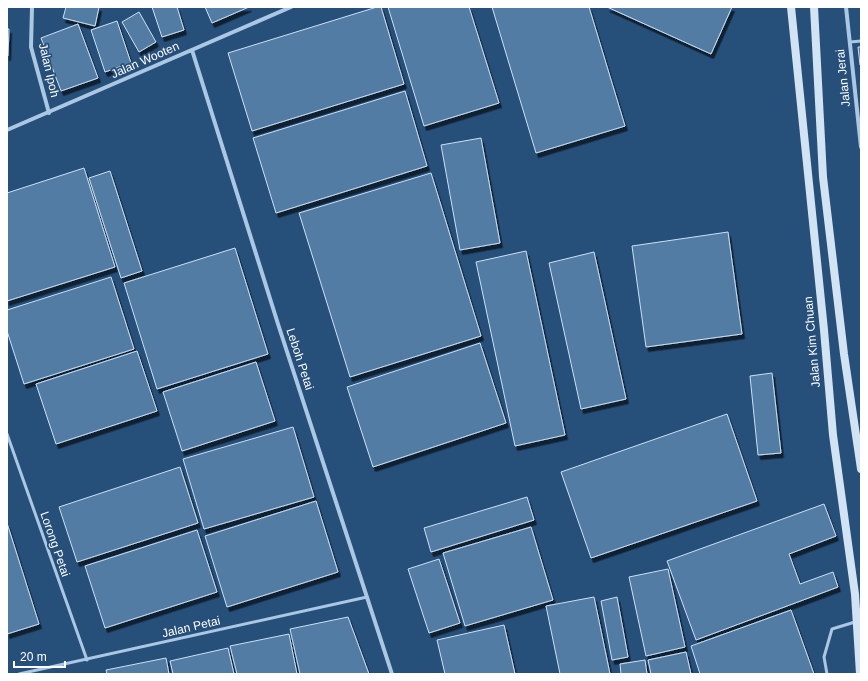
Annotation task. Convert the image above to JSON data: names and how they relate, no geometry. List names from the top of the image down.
{
  "streets": {
    "main road": ["Jalan Kim Chuan"],
    "street": [
      "Jalan Wooten",
      "Jalan Ipoh",
      "Jalan Jerai",
      "Leboh Petai"
    ],
    "lane": ["Lorong Petai", "Jalan Petai"]
  },
  "crossings": [
    ["Jalan Wooten", "Jalan Ipoh"],
    ["Jalan Wooten", "Leboh Petai"],
    ["Leboh Petai", "Jalan Petai"],
    ["Lorong Petai", "Jalan Petai"]
  ],
  "scale_bar": "20 m"
}
